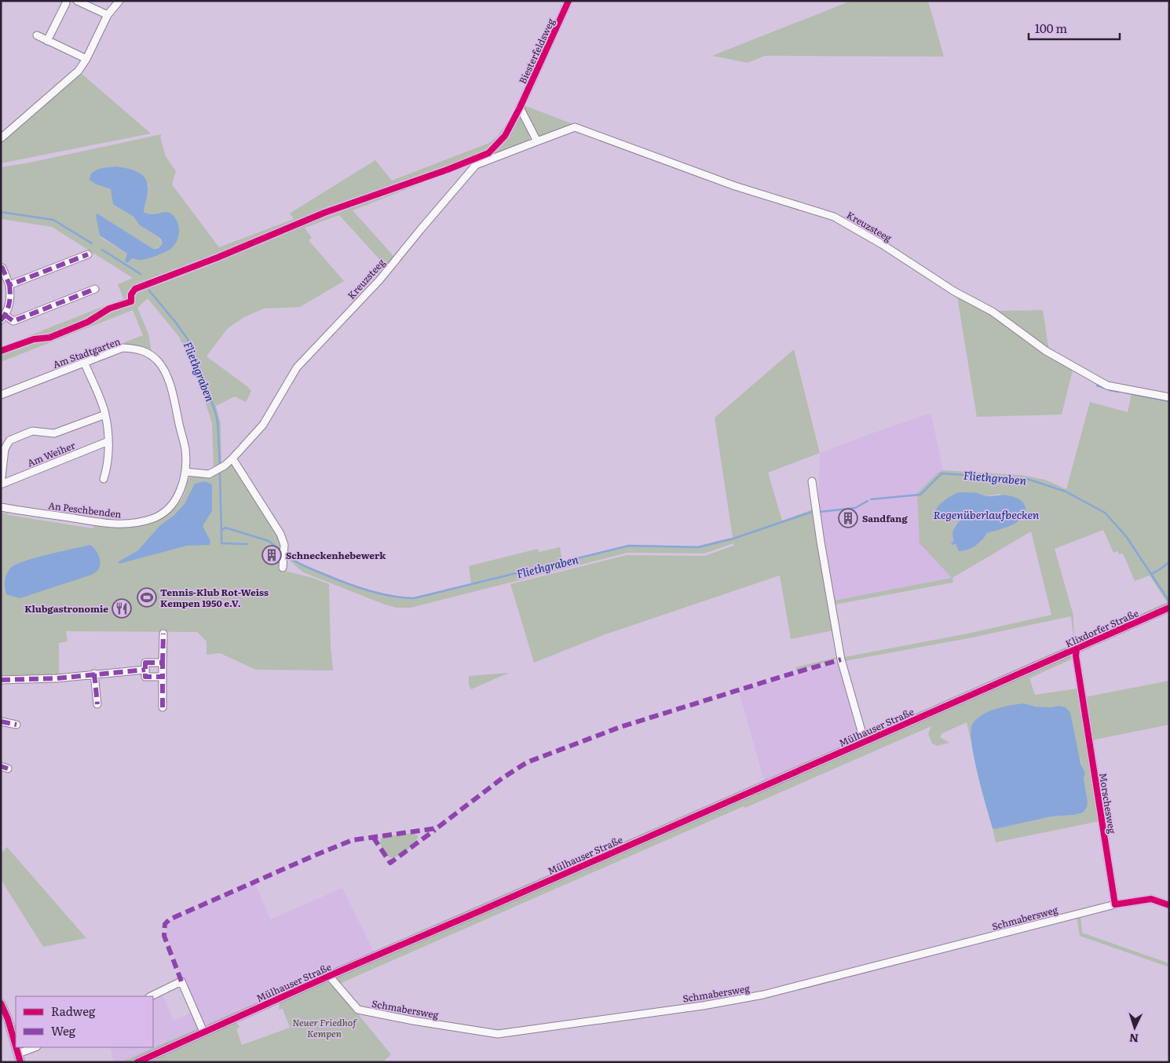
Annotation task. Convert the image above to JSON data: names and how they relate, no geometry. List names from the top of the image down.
{
  "streets": {
    "street": [
      "Biesterfeldsweg",
      "Kreuzsteeg",
      "Am Stadtgarten",
      "Am Weiher",
      "An Peschbenden",
      "Klixdorfer Straße",
      "Mülhauser Straße",
      "Morschesweg",
      "Schmabersweg"
    ]
  },
  "crossings": [
    ["Biesterfeldsweg", "Kreuzsteeg"],
    ["Kreuzsteeg", "Am Stadtgarten"],
    ["Kreuzsteeg", "An Peschbenden"],
    ["Am Stadtgarten", "An Peschbenden"],
    ["Klixdorfer Straße", "Mülhauser Straße"],
    ["Klixdorfer Straße", "Morschesweg"],
    ["Mülhauser Straße", "Schmabersweg"],
    ["Morschesweg", "Schmabersweg"]
  ],
  "water": ["Fliethgraben", "Regenüberlaufbecken"],
  "parks": ["Neuer Friedhof Kempen"],
  "places": {
    "building": ["Sandfang", "Schneckenhebewerk"],
    "sports": ["Tennis-Klub Rot-Weiss Kempen 1950 e.V."],
    "restaurant": ["Klubgastronomie"]
  },
  "legend": ["Radweg", "Weg"],
  "scale_bar": "100 m",
  "north": "bottom"
}
